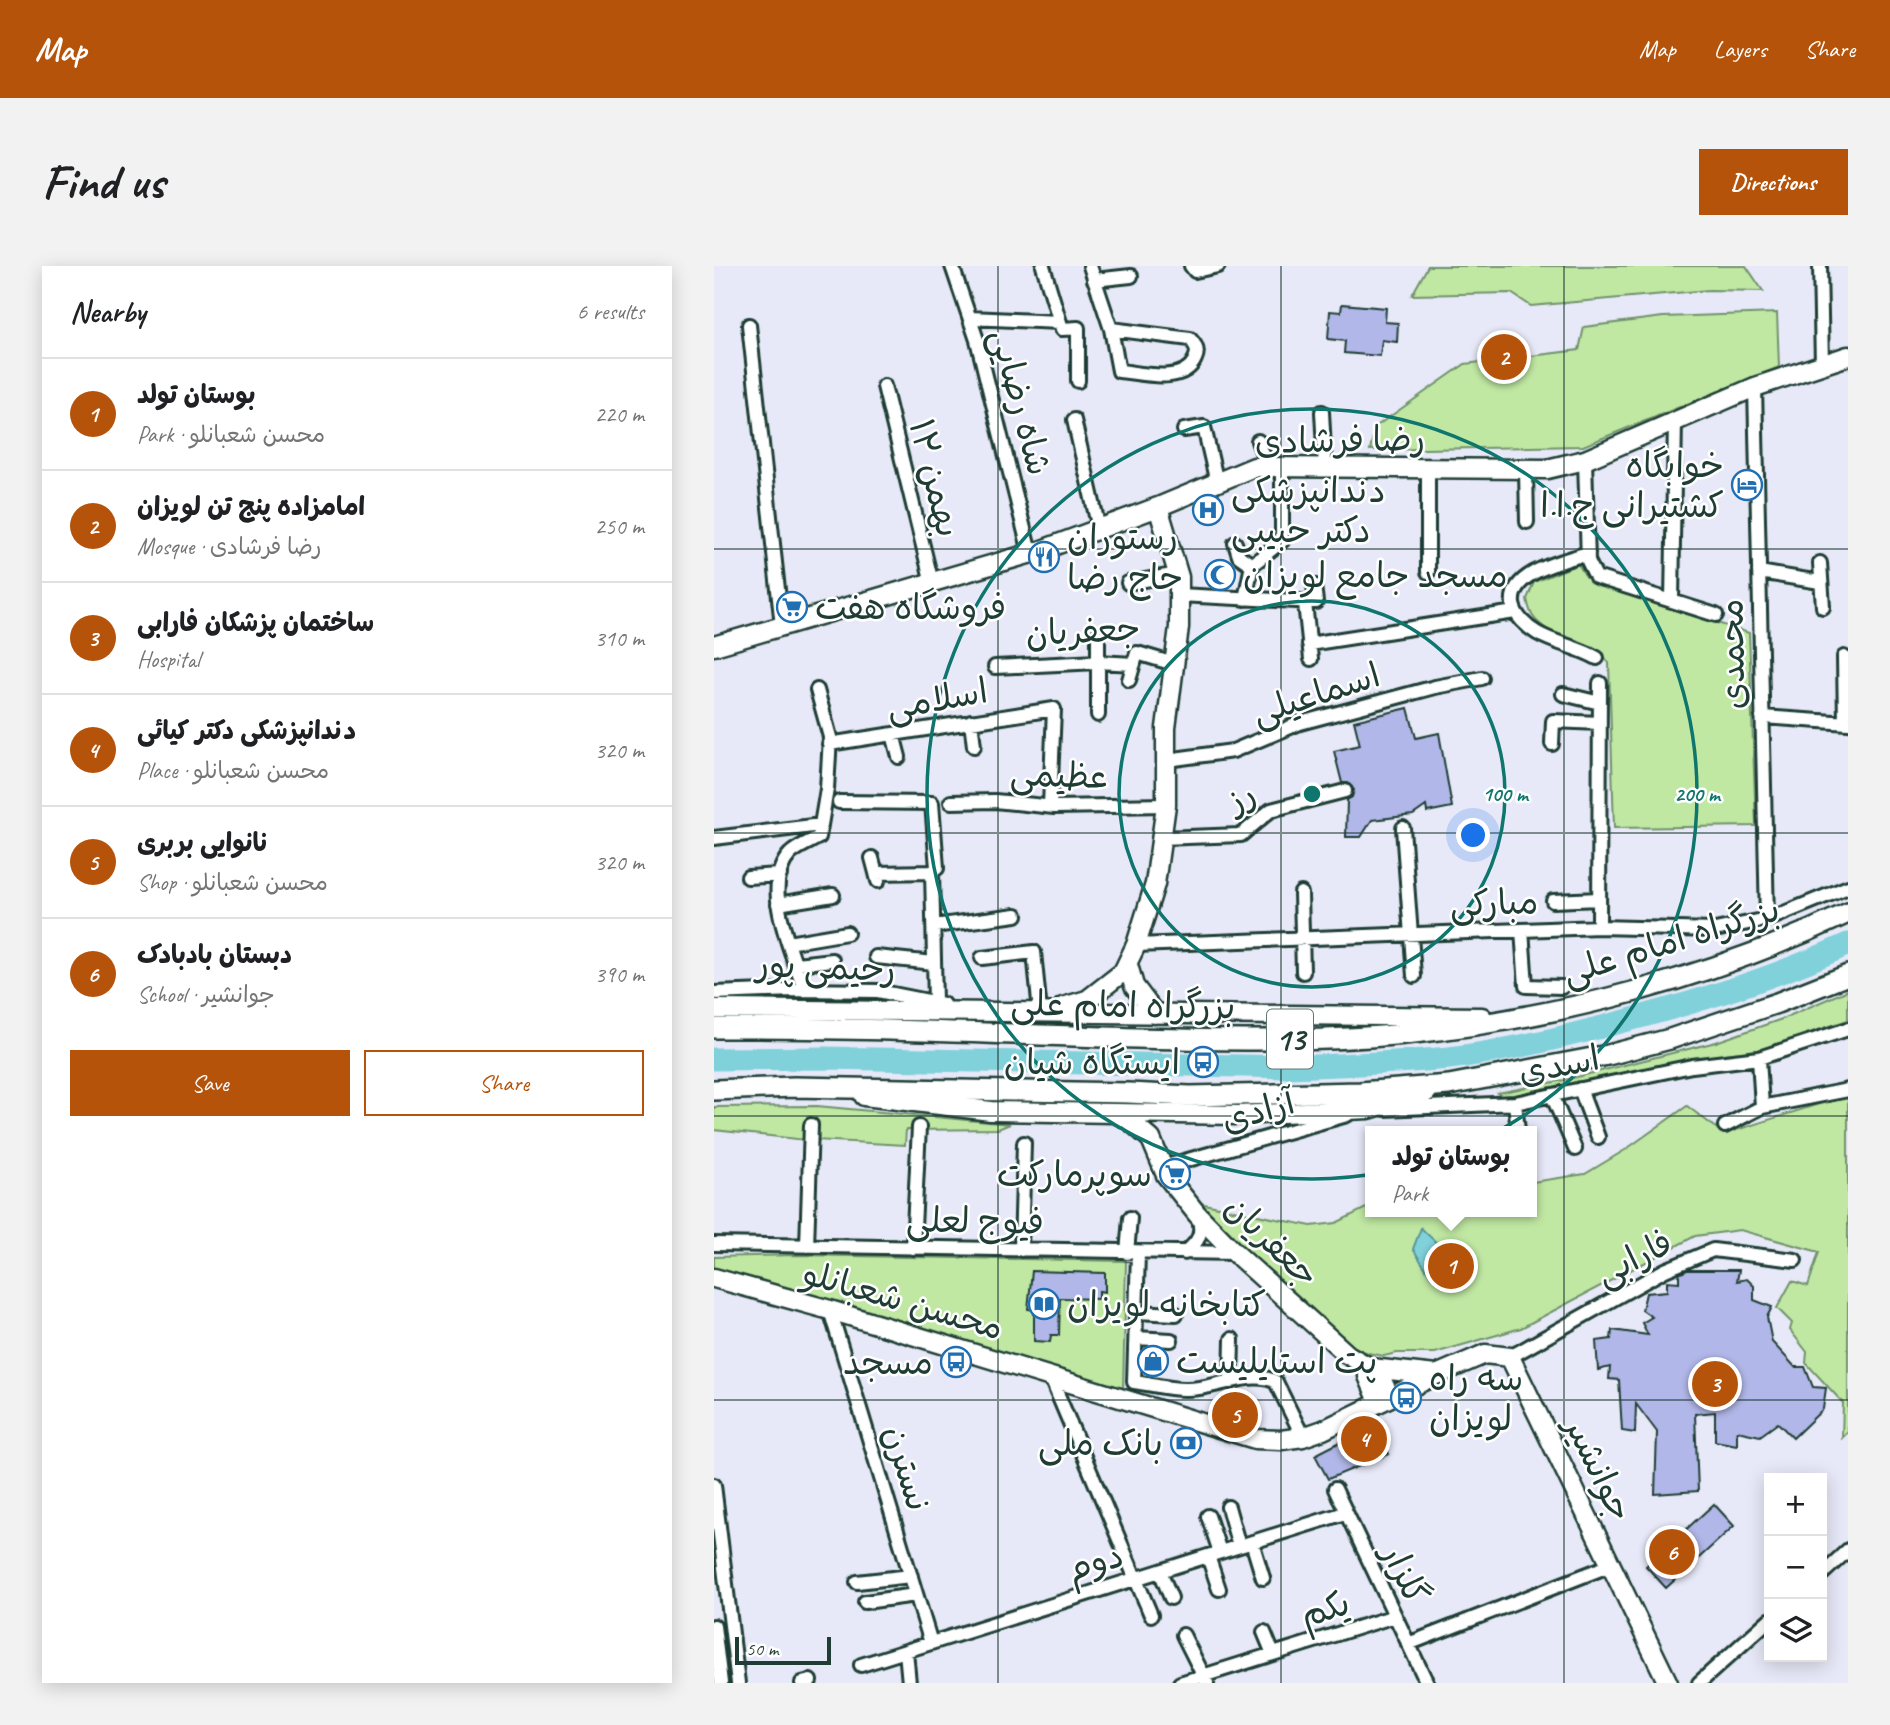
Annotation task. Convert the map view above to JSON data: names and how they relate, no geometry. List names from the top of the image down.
{
  "streets": {
    "highway": ["بزرگراه امام علی", "13"],
    "main road": [
      "رضا فرشادی",
      "جعفریان",
      "محسن شعبانلو",
      "جوانشیر"
    ],
    "street": [
      "شاه رضایی",
      "۱۲ بهمن",
      "محمدی",
      "اسماعیلی",
      "اسلامی",
      "عظیمی",
      "رز",
      "مبارکی",
      "رحیمی پور",
      "اسدی",
      "آزادی",
      "فیوج لعلی",
      "فارابی",
      "نسترن",
      "دوم",
      "گلزار",
      "یکم"
    ]
  },
  "crossings": [
    ["شاه رضایی", "رضا فرشادی"],
    ["رضا فرشادی", "۱۲ بهمن"],
    ["رضا فرشادی", "جعفریان"],
    ["رضا فرشادی", "محمدی"],
    ["جعفریان", "اسماعیلی"],
    ["جعفریان", "عظیمی"],
    ["جعفریان", "رز"],
    ["جعفریان", "مبارکی"],
    ["جعفریان", "آزادی"],
    ["جعفریان", "فیوج لعلی"],
    ["محمدی", "مبارکی"],
    ["اسلامی", "عظیمی"],
    ["اسدی", "آزادی"],
    ["فارابی", "محسن شعبانلو"],
    ["فارابی", "جوانشیر"],
    ["محسن شعبانلو", "نسترن"],
    ["محسن شعبانلو", "جوانشیر"],
    ["نسترن", "دوم"],
    ["دوم", "گلزار"],
    ["گلزار", "یکم"]
  ],
  "places": {
    "hotel": ["خوابگاه کشتیرانی ج.ا.ا"],
    "hospital": ["دندانپزشکی دکتر حبیبی"],
    "restaurant": ["رستوران حاج رضا"],
    "mosque": ["مسجد جامع لویزان"],
    "supermarket": ["فروشگاه هفت", "سوپرمارکت"],
    "bus stop": ["ایستگاه شیان", "مسجد", "سه راه لویزان"],
    "library": ["کتابخانه لویزان"],
    "shop": ["پت استایلیست"],
    "bank": ["بانک ملی"]
  },
  "scale_bar": "50 m",
  "page": {
    "header": "Map",
    "nav": ["Map", "Layers", "Share"],
    "buttons": [
      "Directions",
      ["Save", "Share"]
    ],
    "title": "Find us",
    "heading": ["Nearby", "6 results"],
    "pins": [
      "2",
      "1",
      "3",
      "5",
      "4",
      "6"
    ],
    "list": [
      {
        "mark": "1",
        "name": "بوستان تولد",
        "note": "Park · محسن شعبانلو",
        "value": "220 m"
      },
      {
        "mark": "2",
        "name": "امامزاده پنج تن لویزان",
        "note": "Mosque · رضا فرشادی",
        "value": "250 m"
      },
      {
        "mark": "3",
        "name": "ساختمان پزشکان فارابی",
        "note": "Hospital",
        "value": "310 m"
      },
      {
        "mark": "4",
        "name": "دندانپزشکی دکتر کیائی",
        "note": "Place · محسن شعبانلو",
        "value": "320 m"
      },
      {
        "mark": "5",
        "name": "نانوایی بربری",
        "note": "Shop · محسن شعبانلو",
        "value": "320 m"
      },
      {
        "mark": "6",
        "name": "دبستان بادبادک",
        "note": "School · جوانشیر",
        "value": "390 m"
      }
    ],
    "popup": ["بوستان تولد", "Park"],
    "map_buttons": ["+", "−"],
    "scale": "50 m"
  },
  "rings": ["100 m", "200 m"]
}
